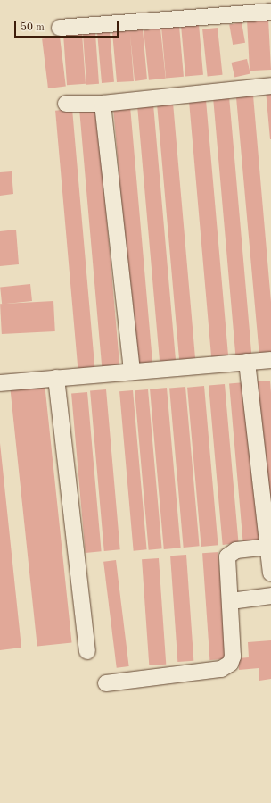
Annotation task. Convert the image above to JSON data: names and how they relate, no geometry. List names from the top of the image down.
{
  "scale_bar": "50 m"
}
